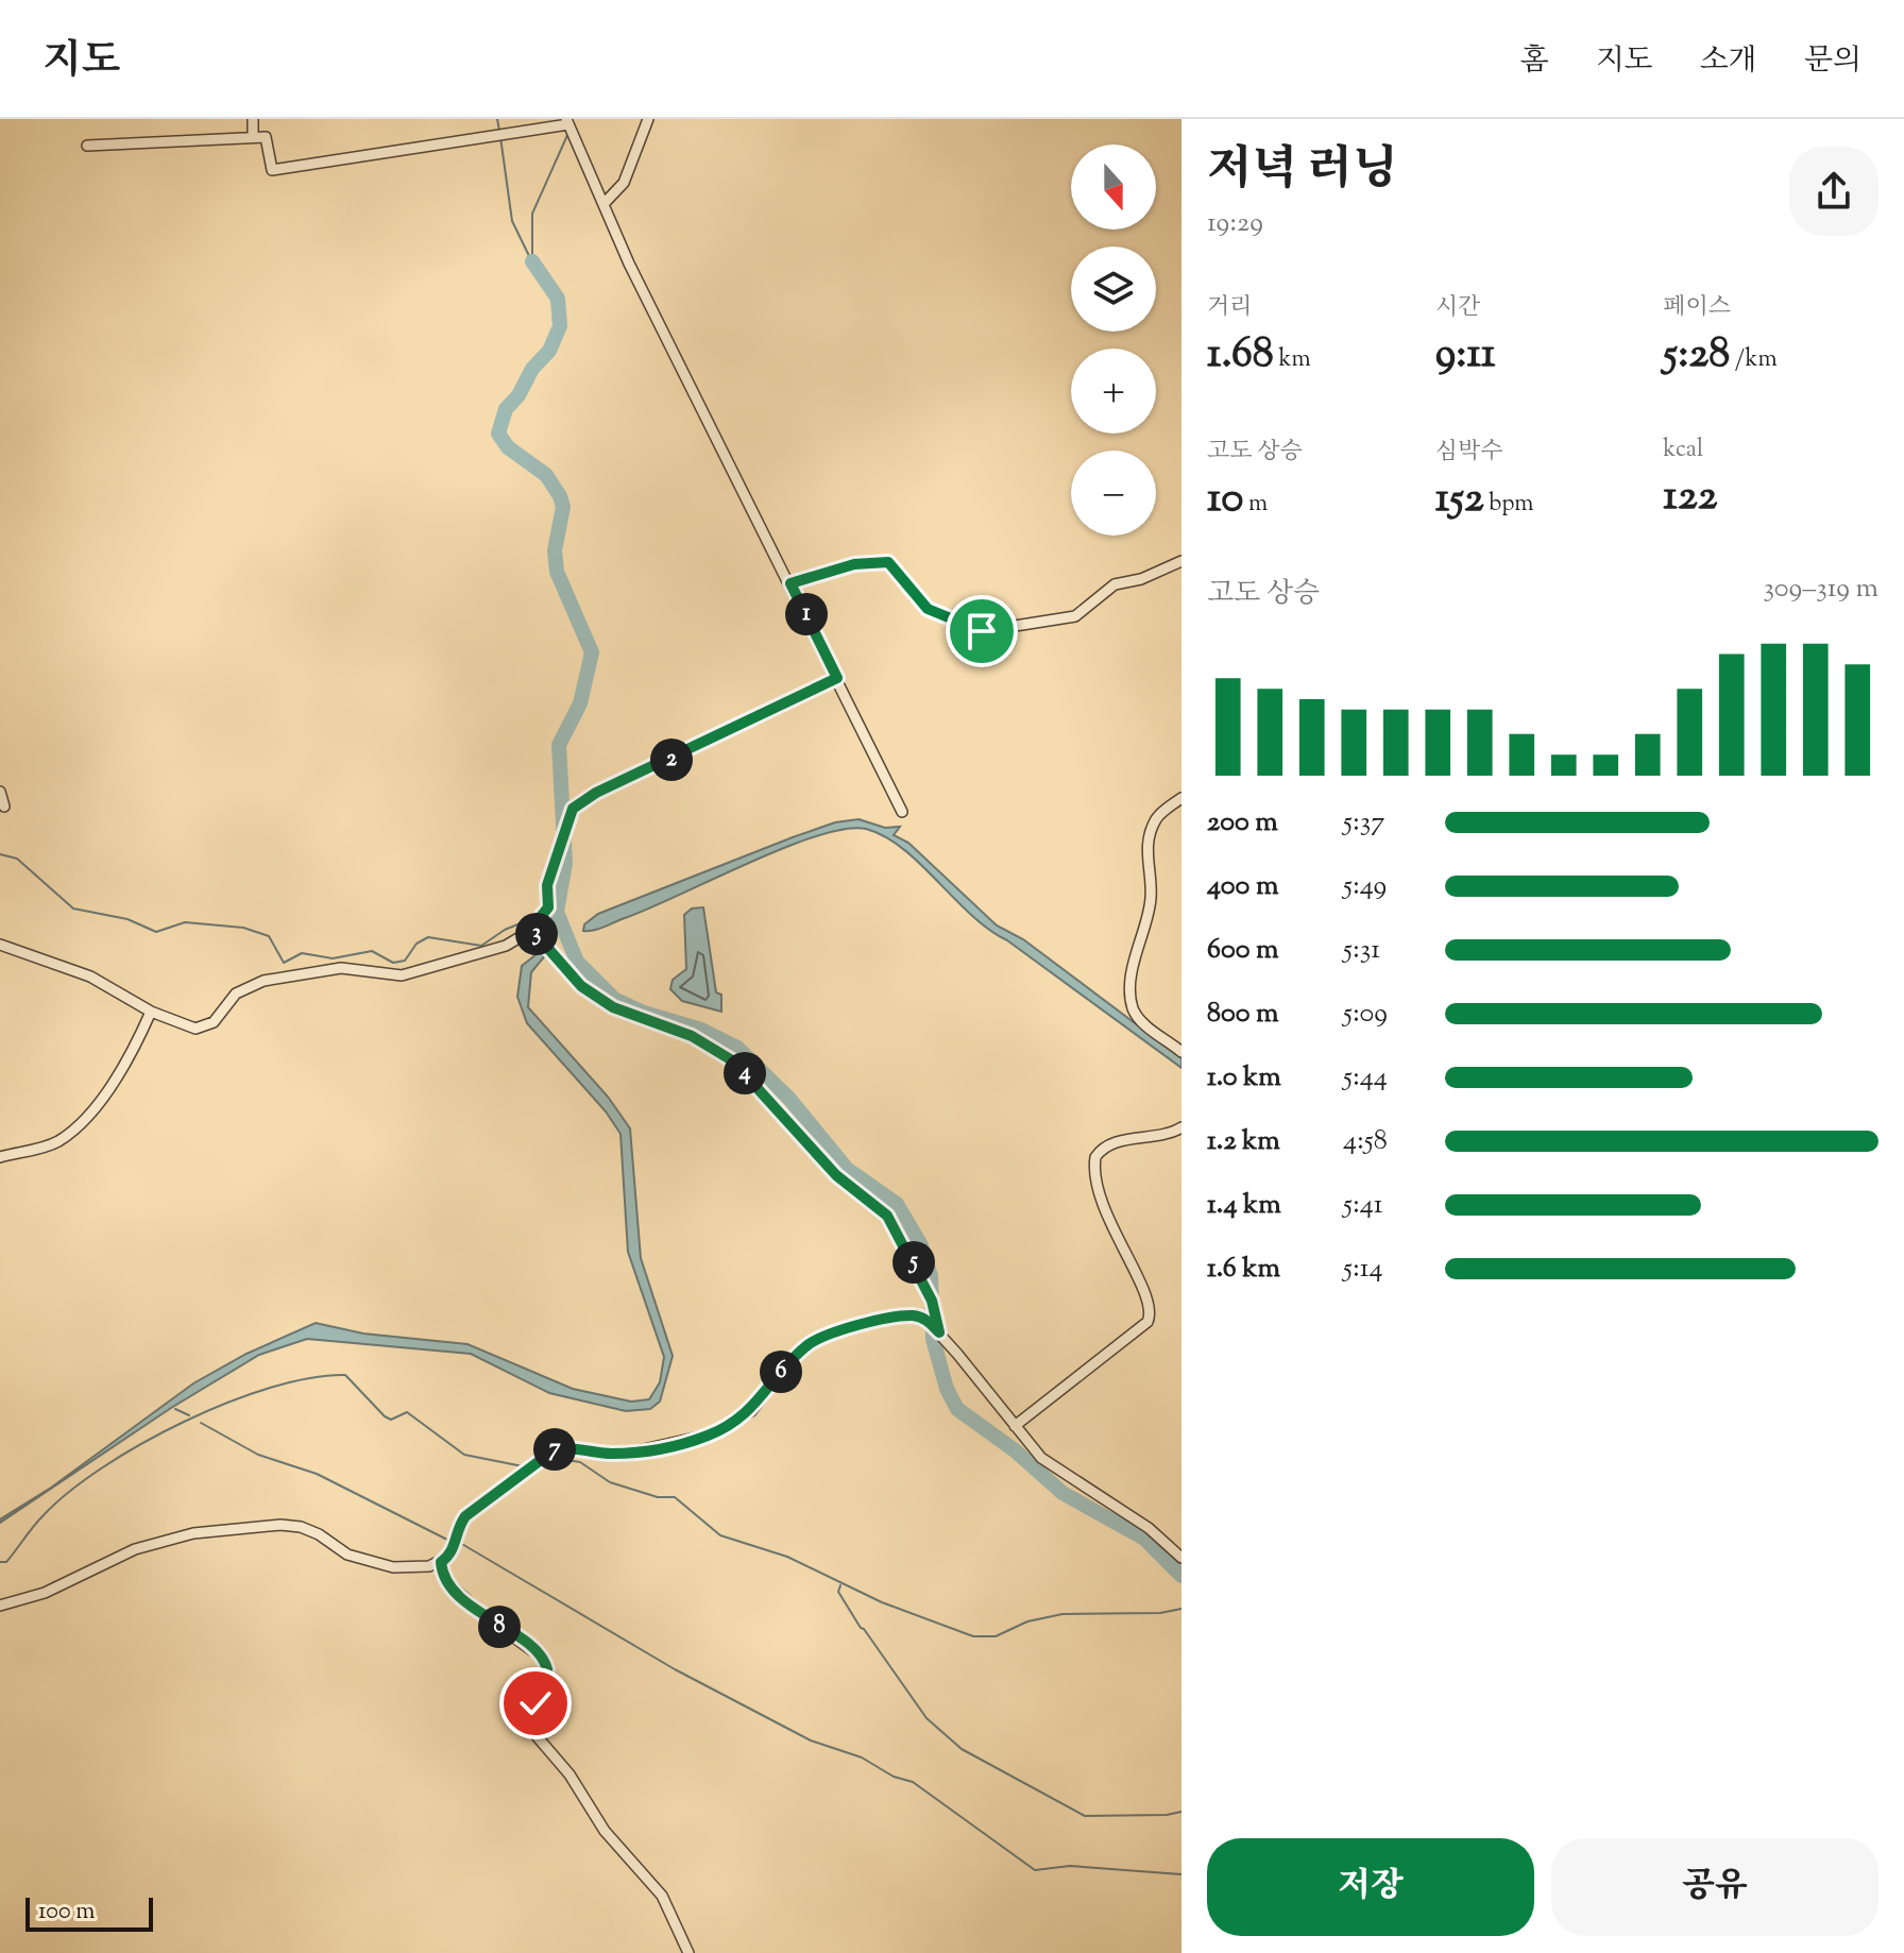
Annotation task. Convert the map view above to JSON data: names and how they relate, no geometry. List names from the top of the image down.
{
  "scale_bar": "100 m",
  "north": "bottom",
  "page": {
    "header": "지도",
    "nav": [
      "홈",
      "지도",
      "소개",
      "문의"
    ],
    "heading": ["저녁 러닝", "19:29"],
    "map_buttons": ["+", "−"],
    "stats": [
      ["거리", "1.68 km"],
      ["시간", "9:11"],
      ["페이스", "5:28 /km"],
      ["고도 상승", "10 m"],
      ["심박수", "152 bpm"],
      ["kcal", "122"]
    ],
    "chart": ["고도 상승", "309–319 m"],
    "pins": [
      "1",
      "2",
      "3",
      "4",
      "5",
      "6",
      "7",
      "8"
    ],
    "list": [
      {
        "name": "200 m",
        "note": "5:37"
      },
      {
        "name": "400 m",
        "note": "5:49"
      },
      {
        "name": "600 m",
        "note": "5:31"
      },
      {
        "name": "800 m",
        "note": "5:09"
      },
      {
        "name": "1.0 km",
        "note": "5:44"
      },
      {
        "name": "1.2 km",
        "note": "4:58"
      },
      {
        "name": "1.4 km",
        "note": "5:41"
      },
      {
        "name": "1.6 km",
        "note": "5:14"
      }
    ],
    "buttons": ["저장", "공유"],
    "scale": "100 m"
  }
}
